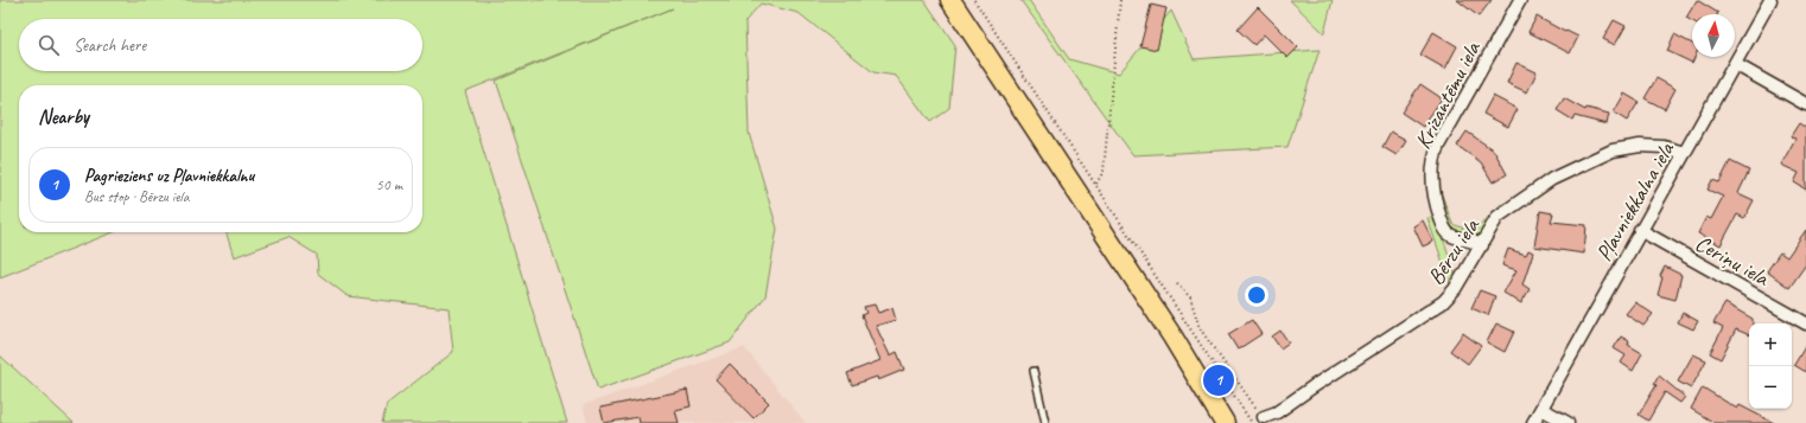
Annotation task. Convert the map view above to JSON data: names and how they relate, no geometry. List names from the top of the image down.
{
  "streets": {
    "street": [
      "Krizantēmu iela",
      "Pļavniekkalna iela",
      "Bērzu iela",
      "Ceriņu iela"
    ]
  },
  "crossings": [
    ["Pļavniekkalna iela", "Bērzu iela"],
    ["Pļavniekkalna iela", "Ceriņu iela"]
  ],
  "north": "top",
  "page": {
    "search": "Search here",
    "heading": "Nearby",
    "list": [
      {
        "mark": "1",
        "name": "Pagrieziens uz Pļavniekkalnu",
        "note": "Bus stop · Bērzu iela",
        "value": "50 m"
      }
    ],
    "map_buttons": ["+", "−"],
    "pins": "1"
  }
}
